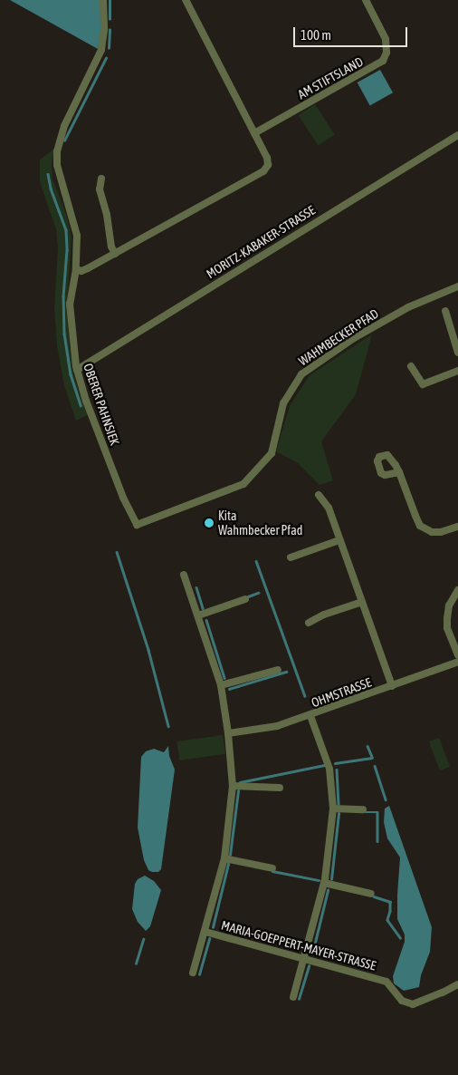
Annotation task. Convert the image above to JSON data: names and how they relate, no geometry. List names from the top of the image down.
{
  "streets": {
    "street": [
      "AM STIFTSLAND",
      "MORITZ-KABAKER-STRASSE",
      "WAHMBECKER PFAD",
      "OBERER PAHNSIEK",
      "OHMSTRASSE",
      "MARIA-GOEPPERT-MAYER-STRASSE"
    ]
  },
  "crossings": [
    ["MORITZ-KABAKER-STRASSE", "OBERER PAHNSIEK"],
    ["WAHMBECKER PFAD", "OBERER PAHNSIEK"]
  ],
  "places": ["Kita Wahmbecker Pfad"],
  "scale_bar": "100 m"
}
